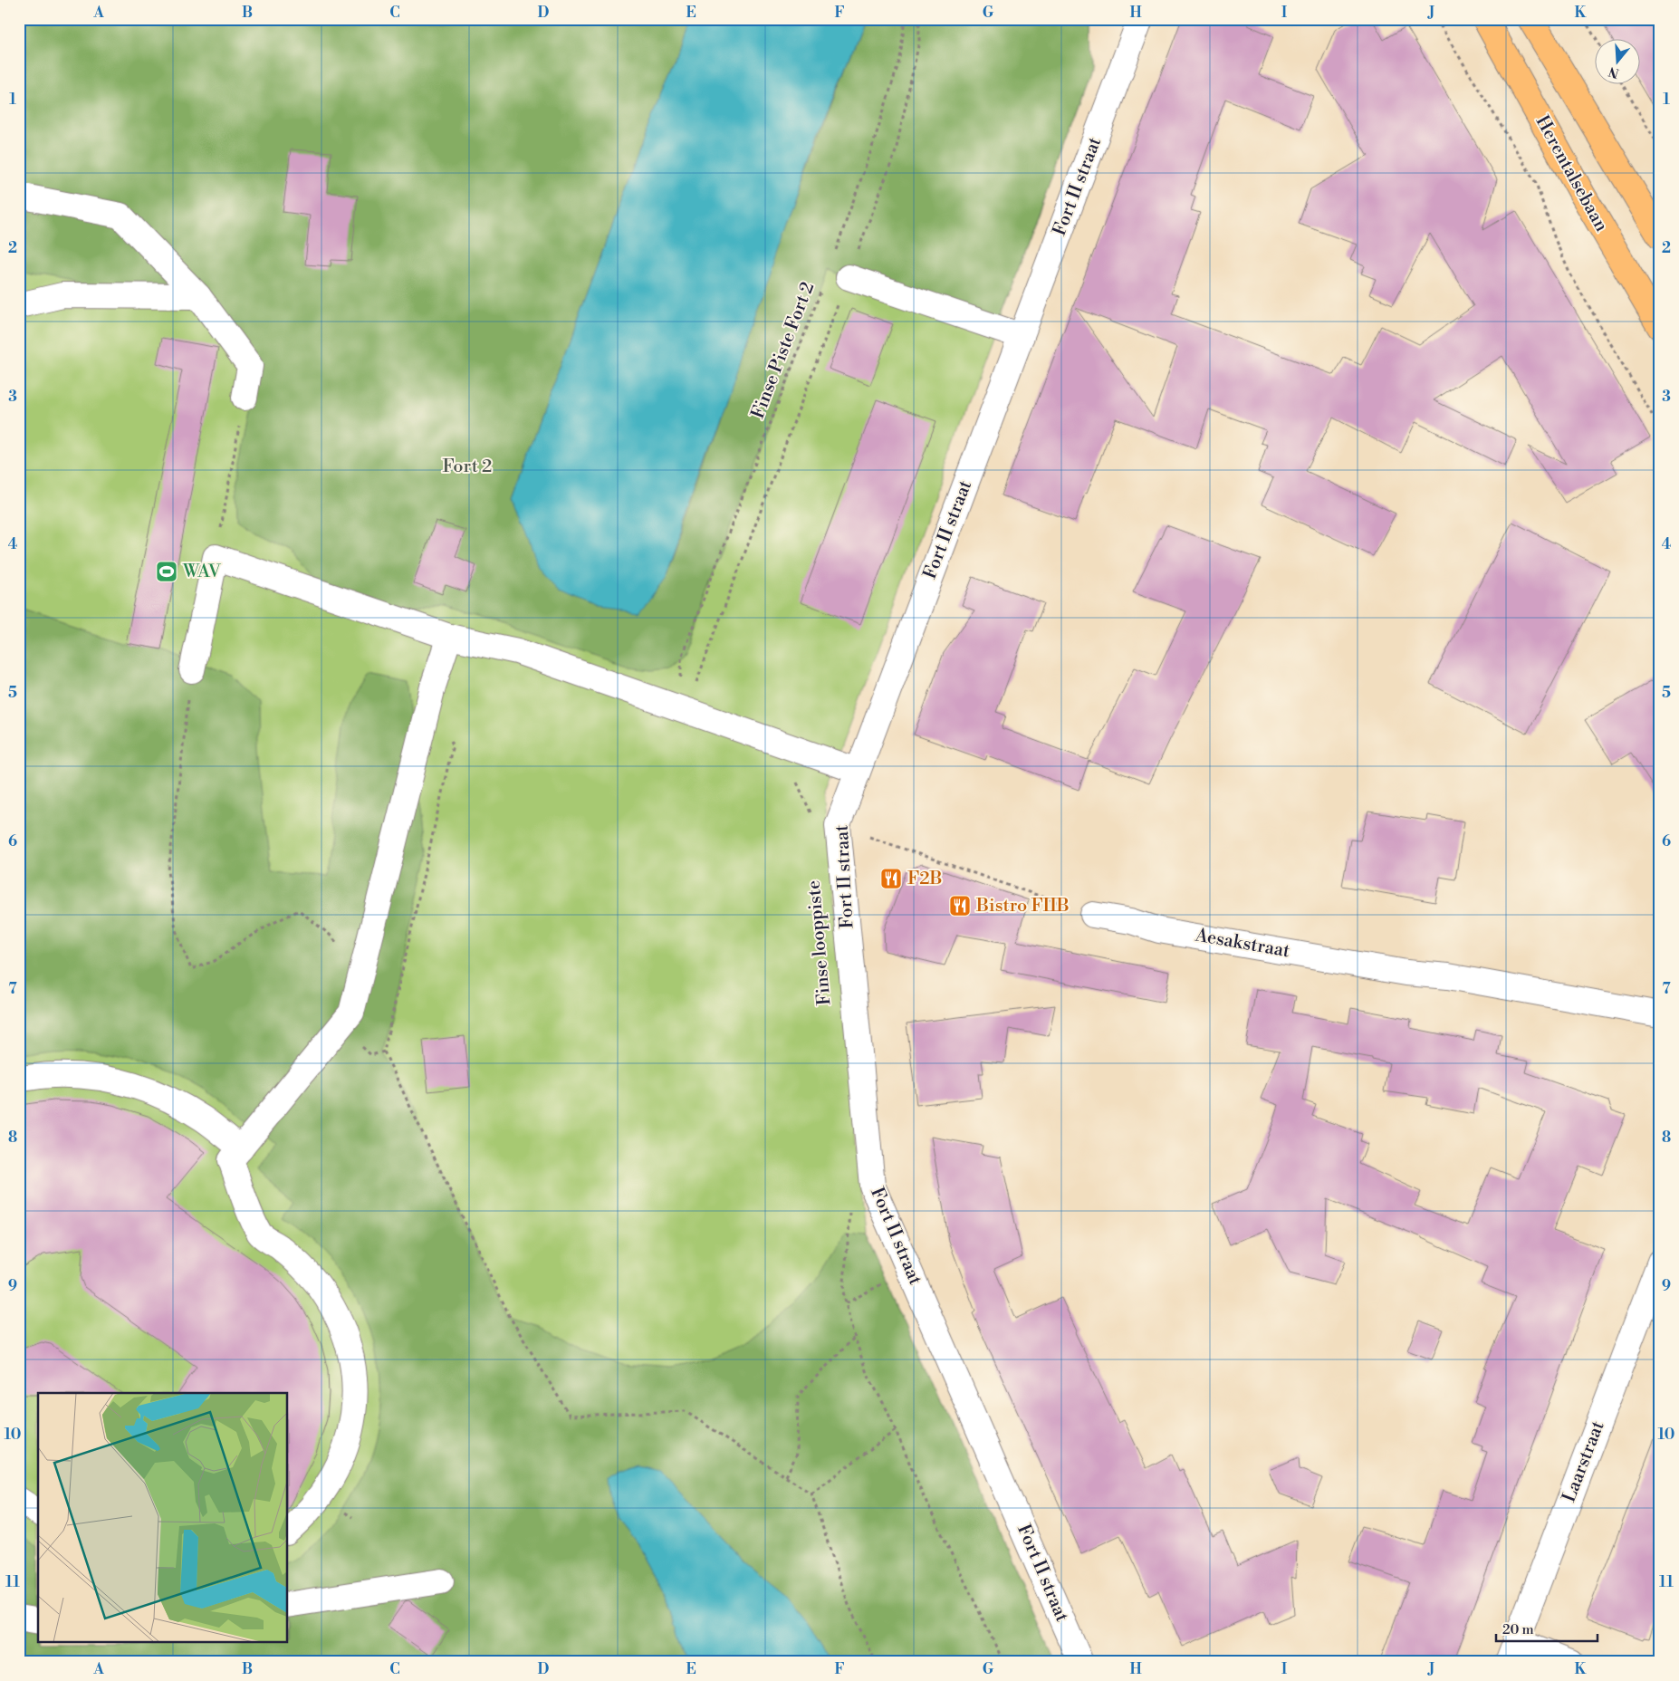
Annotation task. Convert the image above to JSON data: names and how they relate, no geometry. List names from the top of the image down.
{
  "streets": {
    "main road": ["Herentalsebaan"],
    "street": ["Fort II straat", "Aesakstraat", "Laarstraat"],
    "path": ["Finse Piste Fort 2"]
  },
  "parks": ["Fort 2"],
  "places": {
    "sports": ["WAV"],
    "restaurant": ["F2B", "Bistro FIIB"]
  },
  "scale_bar": "20 m",
  "north": "bottom",
  "grid": {
    "columns": [
      "A",
      "B",
      "C",
      "D",
      "E",
      "F",
      "G",
      "H",
      "I",
      "J",
      "K"
    ],
    "rows": [
      "1",
      "2",
      "3",
      "4",
      "5",
      "6",
      "7",
      "8",
      "9",
      "10",
      "11"
    ]
  }
}
